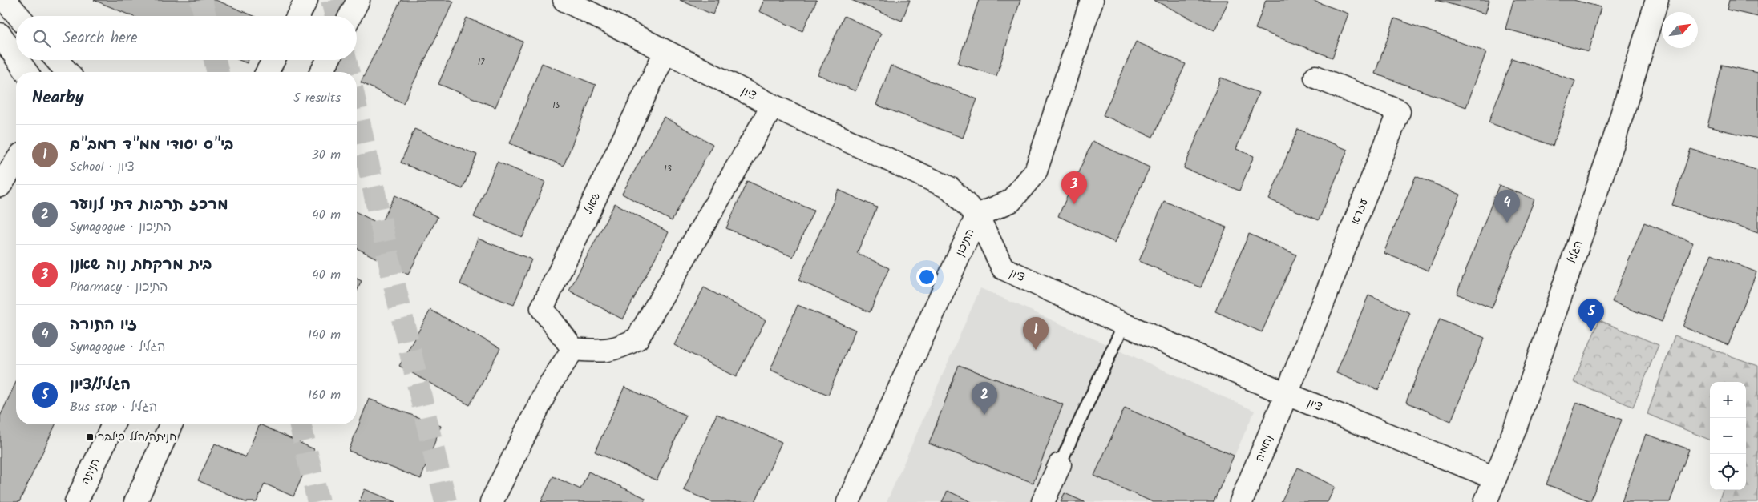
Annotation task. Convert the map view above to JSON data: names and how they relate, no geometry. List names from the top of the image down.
{
  "streets": {
    "street": [
      "ציון",
      "שאול",
      "עזרא",
      "התיכון",
      "הגליל",
      "נחמיה",
      "חניתה"
    ]
  },
  "crossings": [
    ["ציון", "שאול"],
    ["ציון", "עזרא"],
    ["ציון", "התיכון"],
    ["ציון", "הגליל"],
    ["ציון", "נחמיה"],
    ["עזרא", "נחמיה"]
  ],
  "places": {
    "transit": ["חניתה/הלל סילבר"]
  },
  "house_numbers": ["17", "15", "13"],
  "north": "top right",
  "page": {
    "search": "Search here",
    "heading": ["Nearby", "5 results"],
    "list": [
      {
        "mark": "1",
        "name": "בי\"ס יסודי ממ\"ד רמב\"ם",
        "note": "School · ציון",
        "value": "30 m"
      },
      {
        "mark": "2",
        "name": "מרכז תרבות דתי לנוער",
        "note": "Synagogue · התיכון",
        "value": "40 m"
      },
      {
        "mark": "3",
        "name": "בית מרקחת נוה שאנן",
        "note": "Pharmacy · התיכון",
        "value": "40 m"
      },
      {
        "mark": "4",
        "name": "זיו התורה",
        "note": "Synagogue · הגליל",
        "value": "140 m"
      },
      {
        "mark": "5",
        "name": "הגליל/ציון",
        "note": "Bus stop · הגליל",
        "value": "160 m"
      }
    ],
    "pins": [
      "3",
      "4",
      "5",
      "1",
      "2"
    ],
    "map_buttons": ["+", "−"]
  }
}
